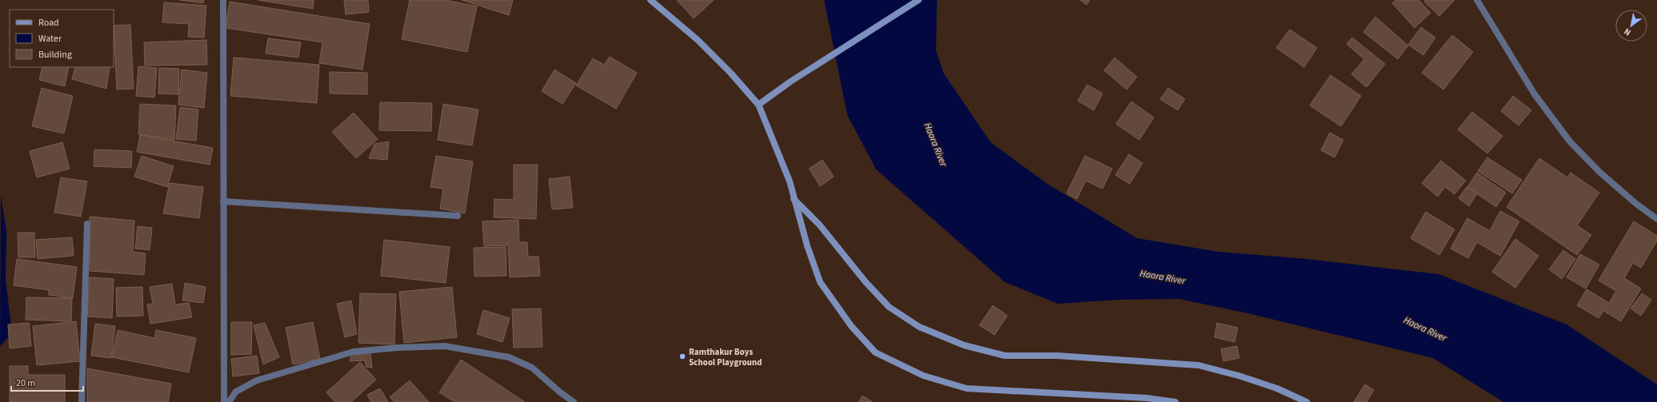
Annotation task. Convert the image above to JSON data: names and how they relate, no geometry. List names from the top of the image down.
{
  "water": ["Haora River"],
  "places": ["Ramthakur Boys School Playground"],
  "legend": ["Road", "Water", "Building"],
  "scale_bar": "20 m",
  "north": "bottom left"
}
